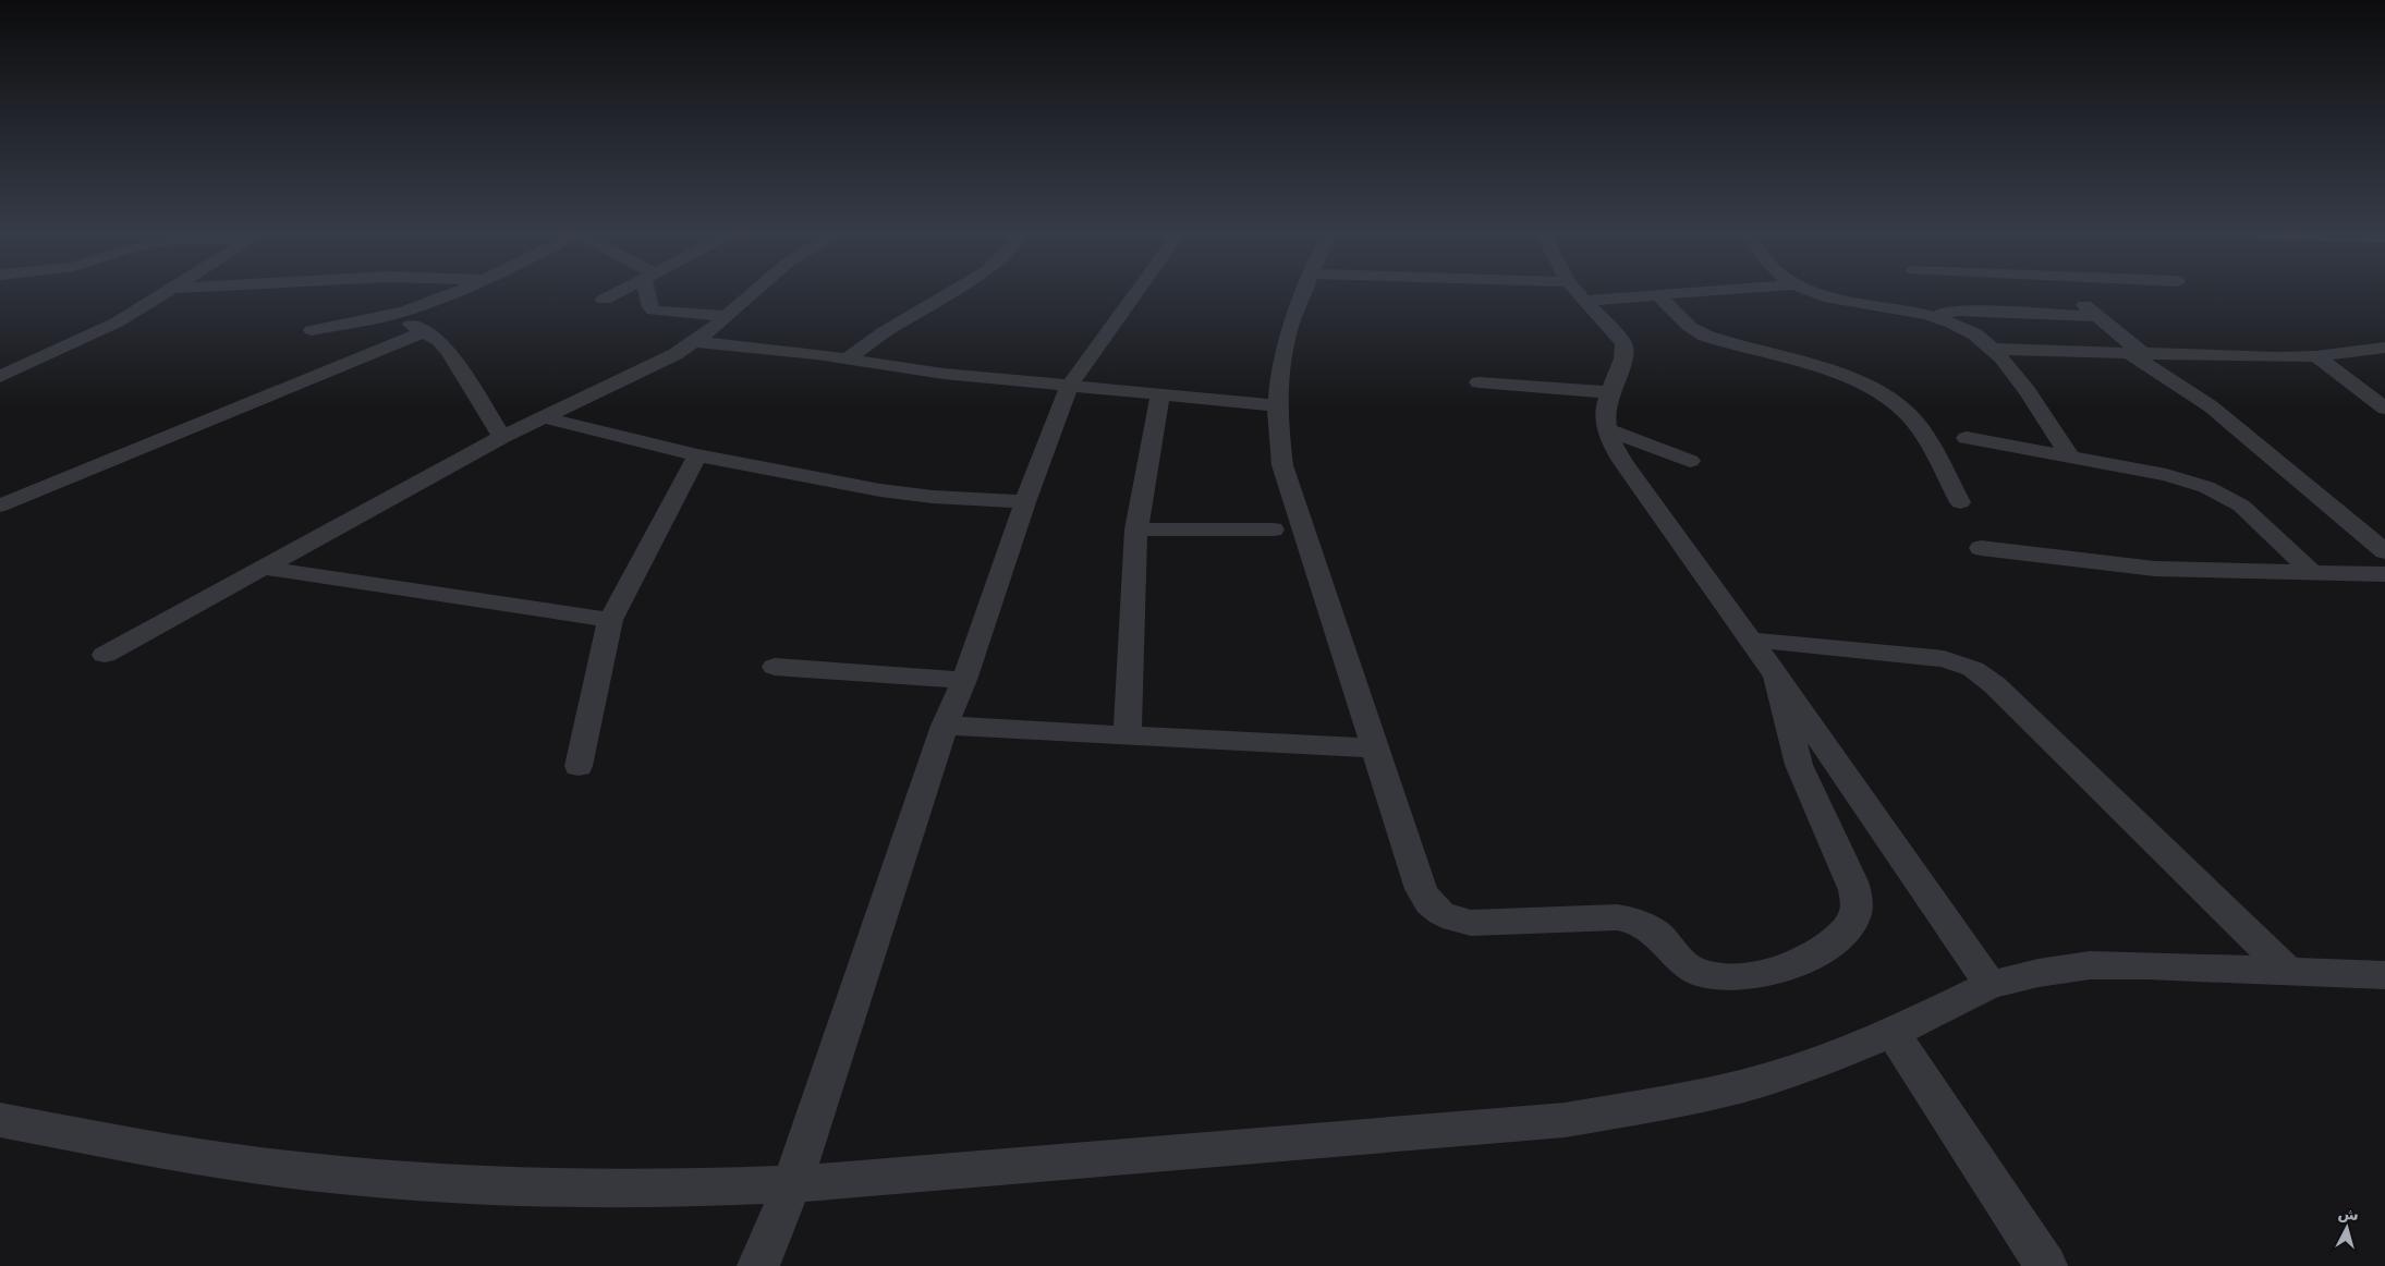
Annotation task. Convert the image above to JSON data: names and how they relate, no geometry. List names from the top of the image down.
{
  "north": "top"
}
